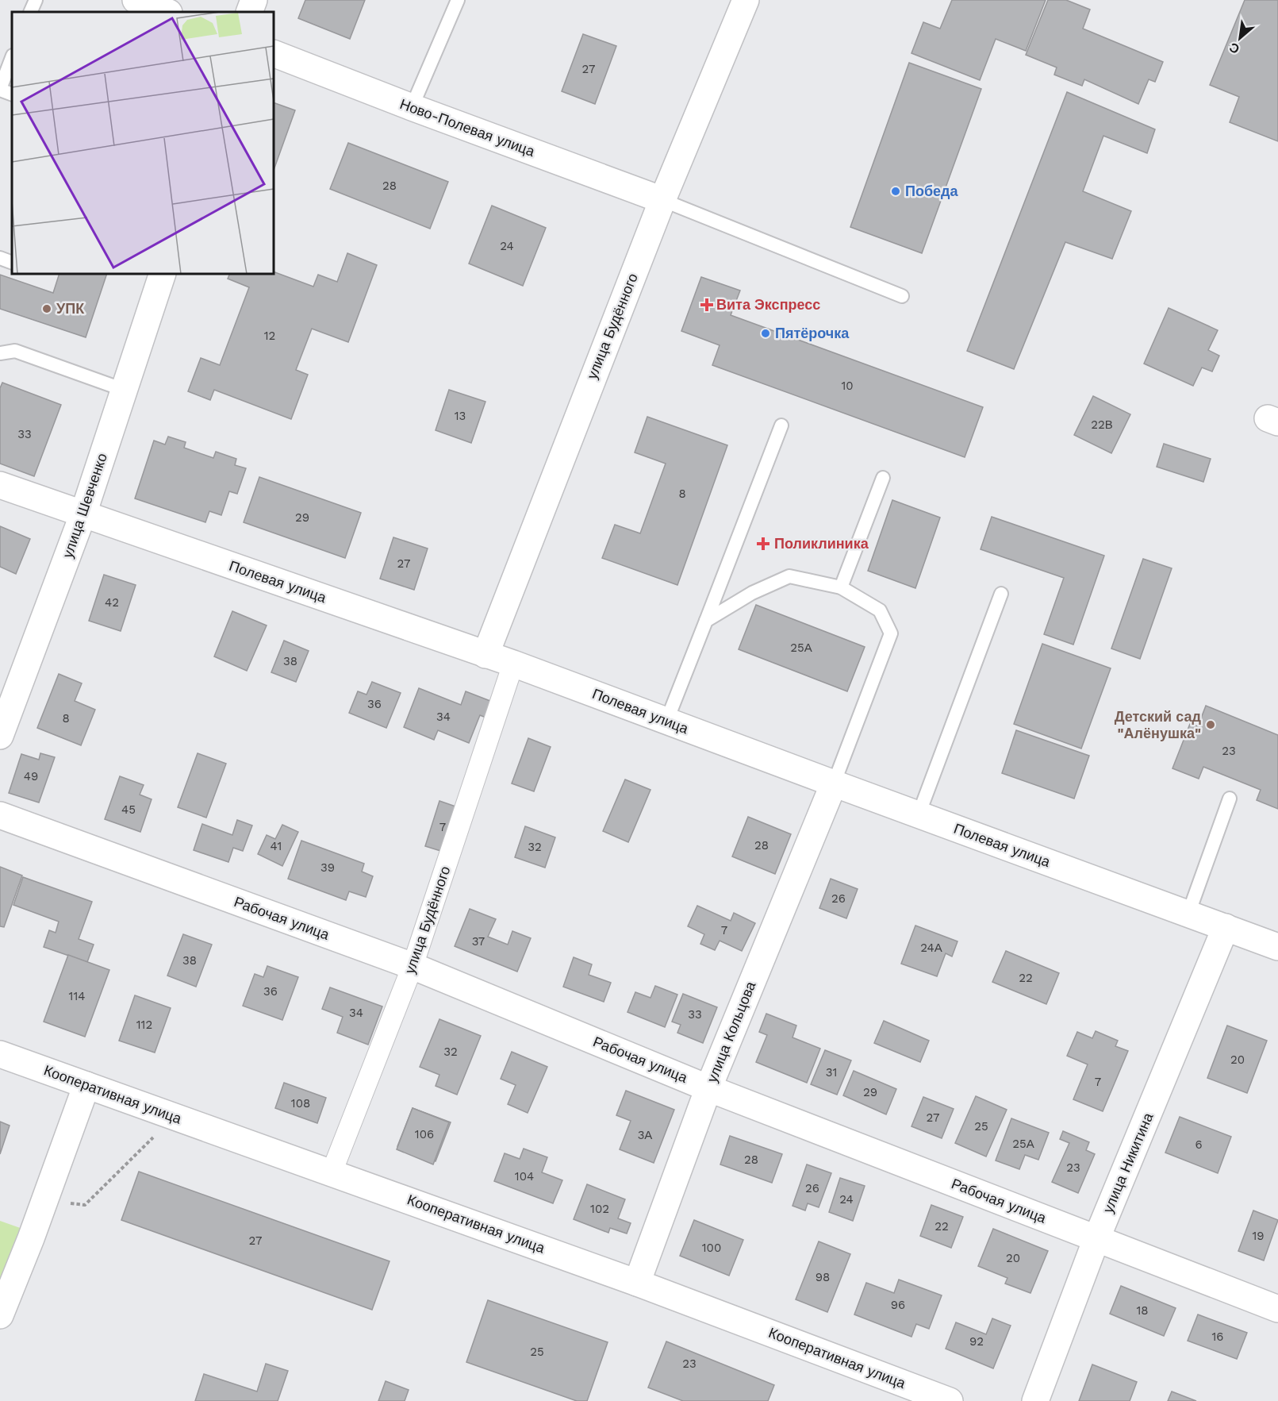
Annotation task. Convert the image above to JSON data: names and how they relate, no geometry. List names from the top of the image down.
{
  "streets": {
    "street": [
      "Ново-Полевая улица",
      "улица Будённого",
      "улица Шевченко",
      "Полевая улица",
      "Рабочая улица",
      "улица Кольцова",
      "Кооперативная улица",
      "улица Никитина"
    ]
  },
  "crossings": [
    ["Ново-Полевая улица", "улица Будённого"],
    ["улица Будённого", "Полевая улица"],
    ["улица Будённого", "Рабочая улица"],
    ["улица Будённого", "Кооперативная улица"],
    ["улица Шевченко", "Полевая улица"],
    ["Полевая улица", "улица Кольцова"],
    ["Полевая улица", "улица Никитина"],
    ["Рабочая улица", "улица Кольцова"],
    ["Рабочая улица", "улица Никитина"],
    ["улица Кольцова", "Кооперативная улица"]
  ],
  "places": {
    "other": [
      "Победа",
      "УПК",
      "Пятёрочка",
      "Детский сад \"Алёнушка\""
    ],
    "health": ["Вита Экспресс", "Поликлиника"]
  },
  "house_numbers": [
    "27",
    "28",
    "24",
    "12",
    "10",
    "13",
    "22В",
    "33",
    "8",
    "29",
    "27",
    "42",
    "25А",
    "38",
    "36",
    "34",
    "8",
    "23",
    "49",
    "45",
    "7",
    "28",
    "41",
    "32",
    "39",
    "26",
    "7",
    "37",
    "24А",
    "38",
    "22",
    "36",
    "114",
    "34",
    "33",
    "112",
    "32",
    "20",
    "31",
    "7",
    "29",
    "108",
    "27",
    "25",
    "106",
    "3А",
    "25А",
    "6",
    "28",
    "23",
    "104",
    "26",
    "24",
    "102",
    "22",
    "19",
    "27",
    "100",
    "20",
    "98",
    "96",
    "18",
    "16",
    "92",
    "25",
    "23"
  ],
  "north": "bottom left"
}
